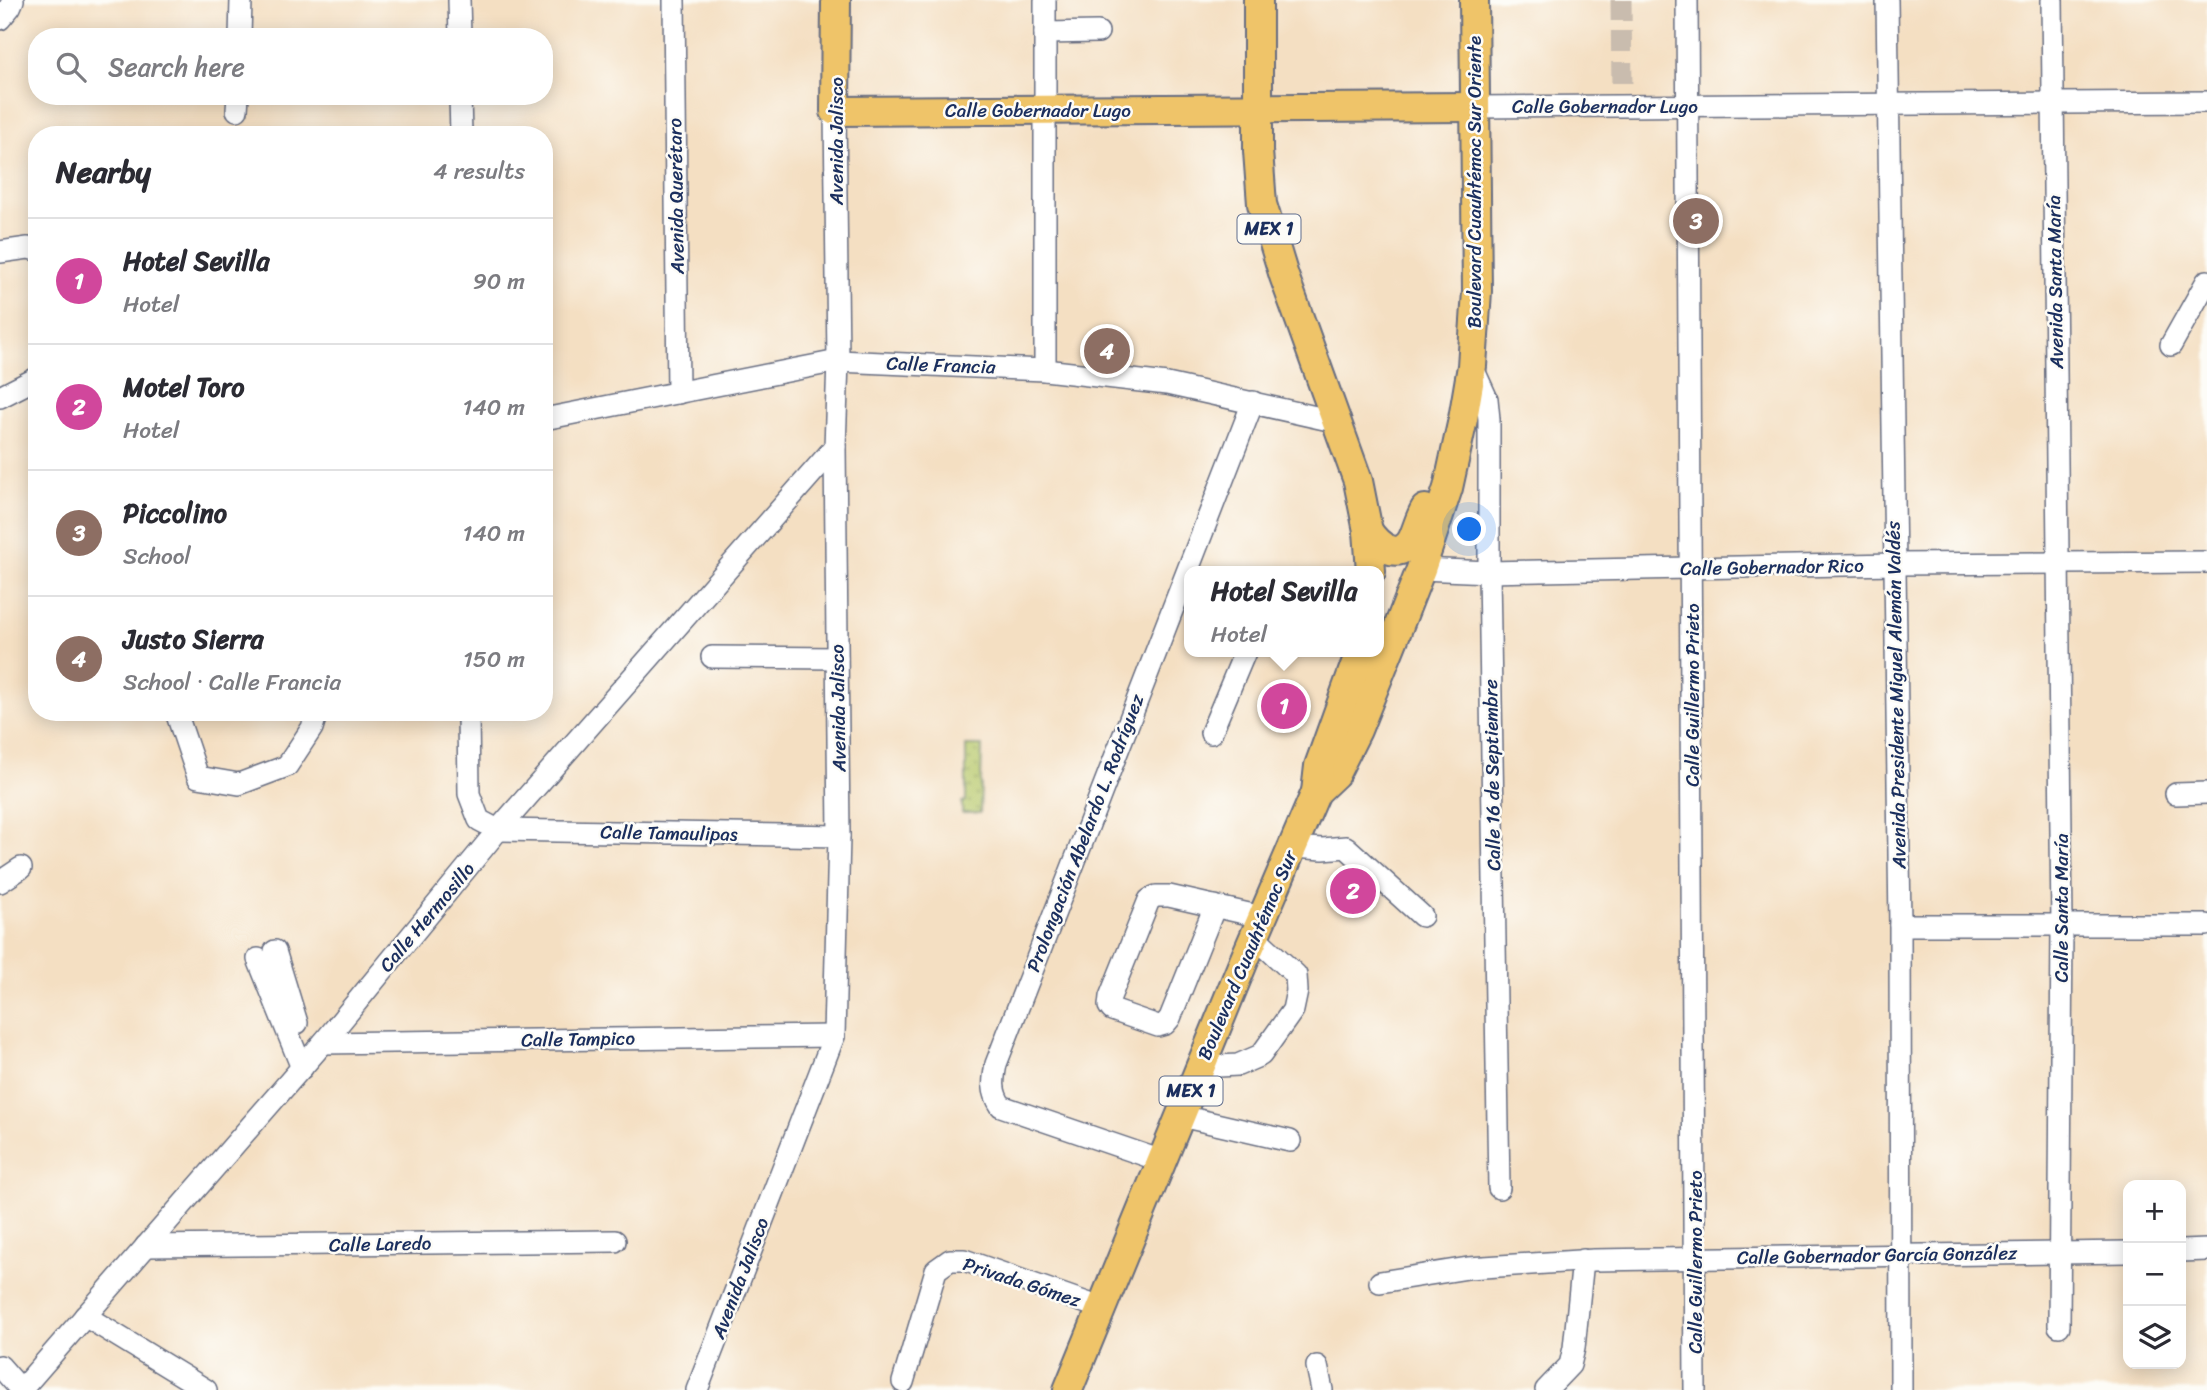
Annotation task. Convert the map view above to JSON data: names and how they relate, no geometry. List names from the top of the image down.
{
  "streets": {
    "main road": [
      "Calle Gobernador Lugo",
      "Avenida Jalisco",
      "Boulevard Cuauhtémoc Sur Oriente",
      "MEX 1",
      "Boulevard Cuauhtémoc Sur"
    ],
    "street": [
      "Avenida Querétaro",
      "Avenida Santa María",
      "Calle Francia",
      "Calle Gobernador Rico",
      "Calle Guillermo Prieto",
      "Avenida Presidente Miguel Alemán Valdés",
      "Calle 16 de Septiembre",
      "Calle Tamaulipas",
      "Prolongación Abelardo L. Rodríguez",
      "Calle Santa María",
      "Calle Hermosillo",
      "Calle Tampico",
      "Calle Laredo",
      "Calle Gobernador García González",
      "Privada Gómez"
    ]
  },
  "crossings": [
    ["Calle Gobernador Lugo", "Avenida Jalisco"],
    ["Calle Gobernador Lugo", "Boulevard Cuauhtémoc Sur Oriente"],
    ["Calle Gobernador Lugo", "MEX 1"],
    ["Calle Gobernador Lugo", "Avenida Santa María"],
    ["Calle Gobernador Lugo", "Calle Guillermo Prieto"],
    ["Calle Gobernador Lugo", "Avenida Presidente Miguel Alemán Valdés"],
    ["Avenida Jalisco", "Calle Francia"],
    ["Avenida Jalisco", "Calle Tamaulipas"],
    ["Avenida Jalisco", "Calle Hermosillo"],
    ["Avenida Jalisco", "Calle Tampico"],
    ["Boulevard Cuauhtémoc Sur Oriente", "Calle 16 de Septiembre"],
    ["Boulevard Cuauhtémoc Sur Oriente", "Boulevard Cuauhtémoc Sur"],
    ["Avenida Querétaro", "Calle Francia"],
    ["MEX 1", "Calle Francia"],
    ["Avenida Santa María", "Calle Gobernador Rico"],
    ["Avenida Santa María", "Calle Santa María"],
    ["Calle Francia", "Prolongación Abelardo L. Rodríguez"],
    ["Calle Gobernador Rico", "Calle Guillermo Prieto"],
    ["Calle Gobernador Rico", "Avenida Presidente Miguel Alemán Valdés"],
    ["Calle Gobernador Rico", "Calle 16 de Septiembre"],
    ["Calle Gobernador Rico", "Calle Santa María"],
    ["Calle Gobernador Rico", "Boulevard Cuauhtémoc Sur"],
    ["Calle Guillermo Prieto", "Calle Gobernador García González"],
    ["Avenida Presidente Miguel Alemán Valdés", "Calle Gobernador García González"],
    ["Calle Tamaulipas", "Calle Hermosillo"],
    ["Prolongación Abelardo L. Rodríguez", "Boulevard Cuauhtémoc Sur"],
    ["Calle Santa María", "Calle Gobernador García González"],
    ["Calle Hermosillo", "Calle Tampico"],
    ["Calle Hermosillo", "Calle Laredo"],
    ["Boulevard Cuauhtémoc Sur", "Privada Gómez"]
  ],
  "page": {
    "search": "Search here",
    "heading": ["Nearby", "4 results"],
    "pins": [
      "3",
      "4",
      "1",
      "2"
    ],
    "list": [
      {
        "mark": "1",
        "name": "Hotel Sevilla",
        "note": "Hotel",
        "value": "90 m"
      },
      {
        "mark": "2",
        "name": "Motel Toro",
        "note": "Hotel",
        "value": "140 m"
      },
      {
        "mark": "3",
        "name": "Piccolino",
        "note": "School",
        "value": "140 m"
      },
      {
        "mark": "4",
        "name": "Justo Sierra",
        "note": "School · Calle Francia",
        "value": "150 m"
      }
    ],
    "popup": ["Hotel Sevilla", "Hotel"],
    "map_buttons": ["+", "−"]
  }
}
